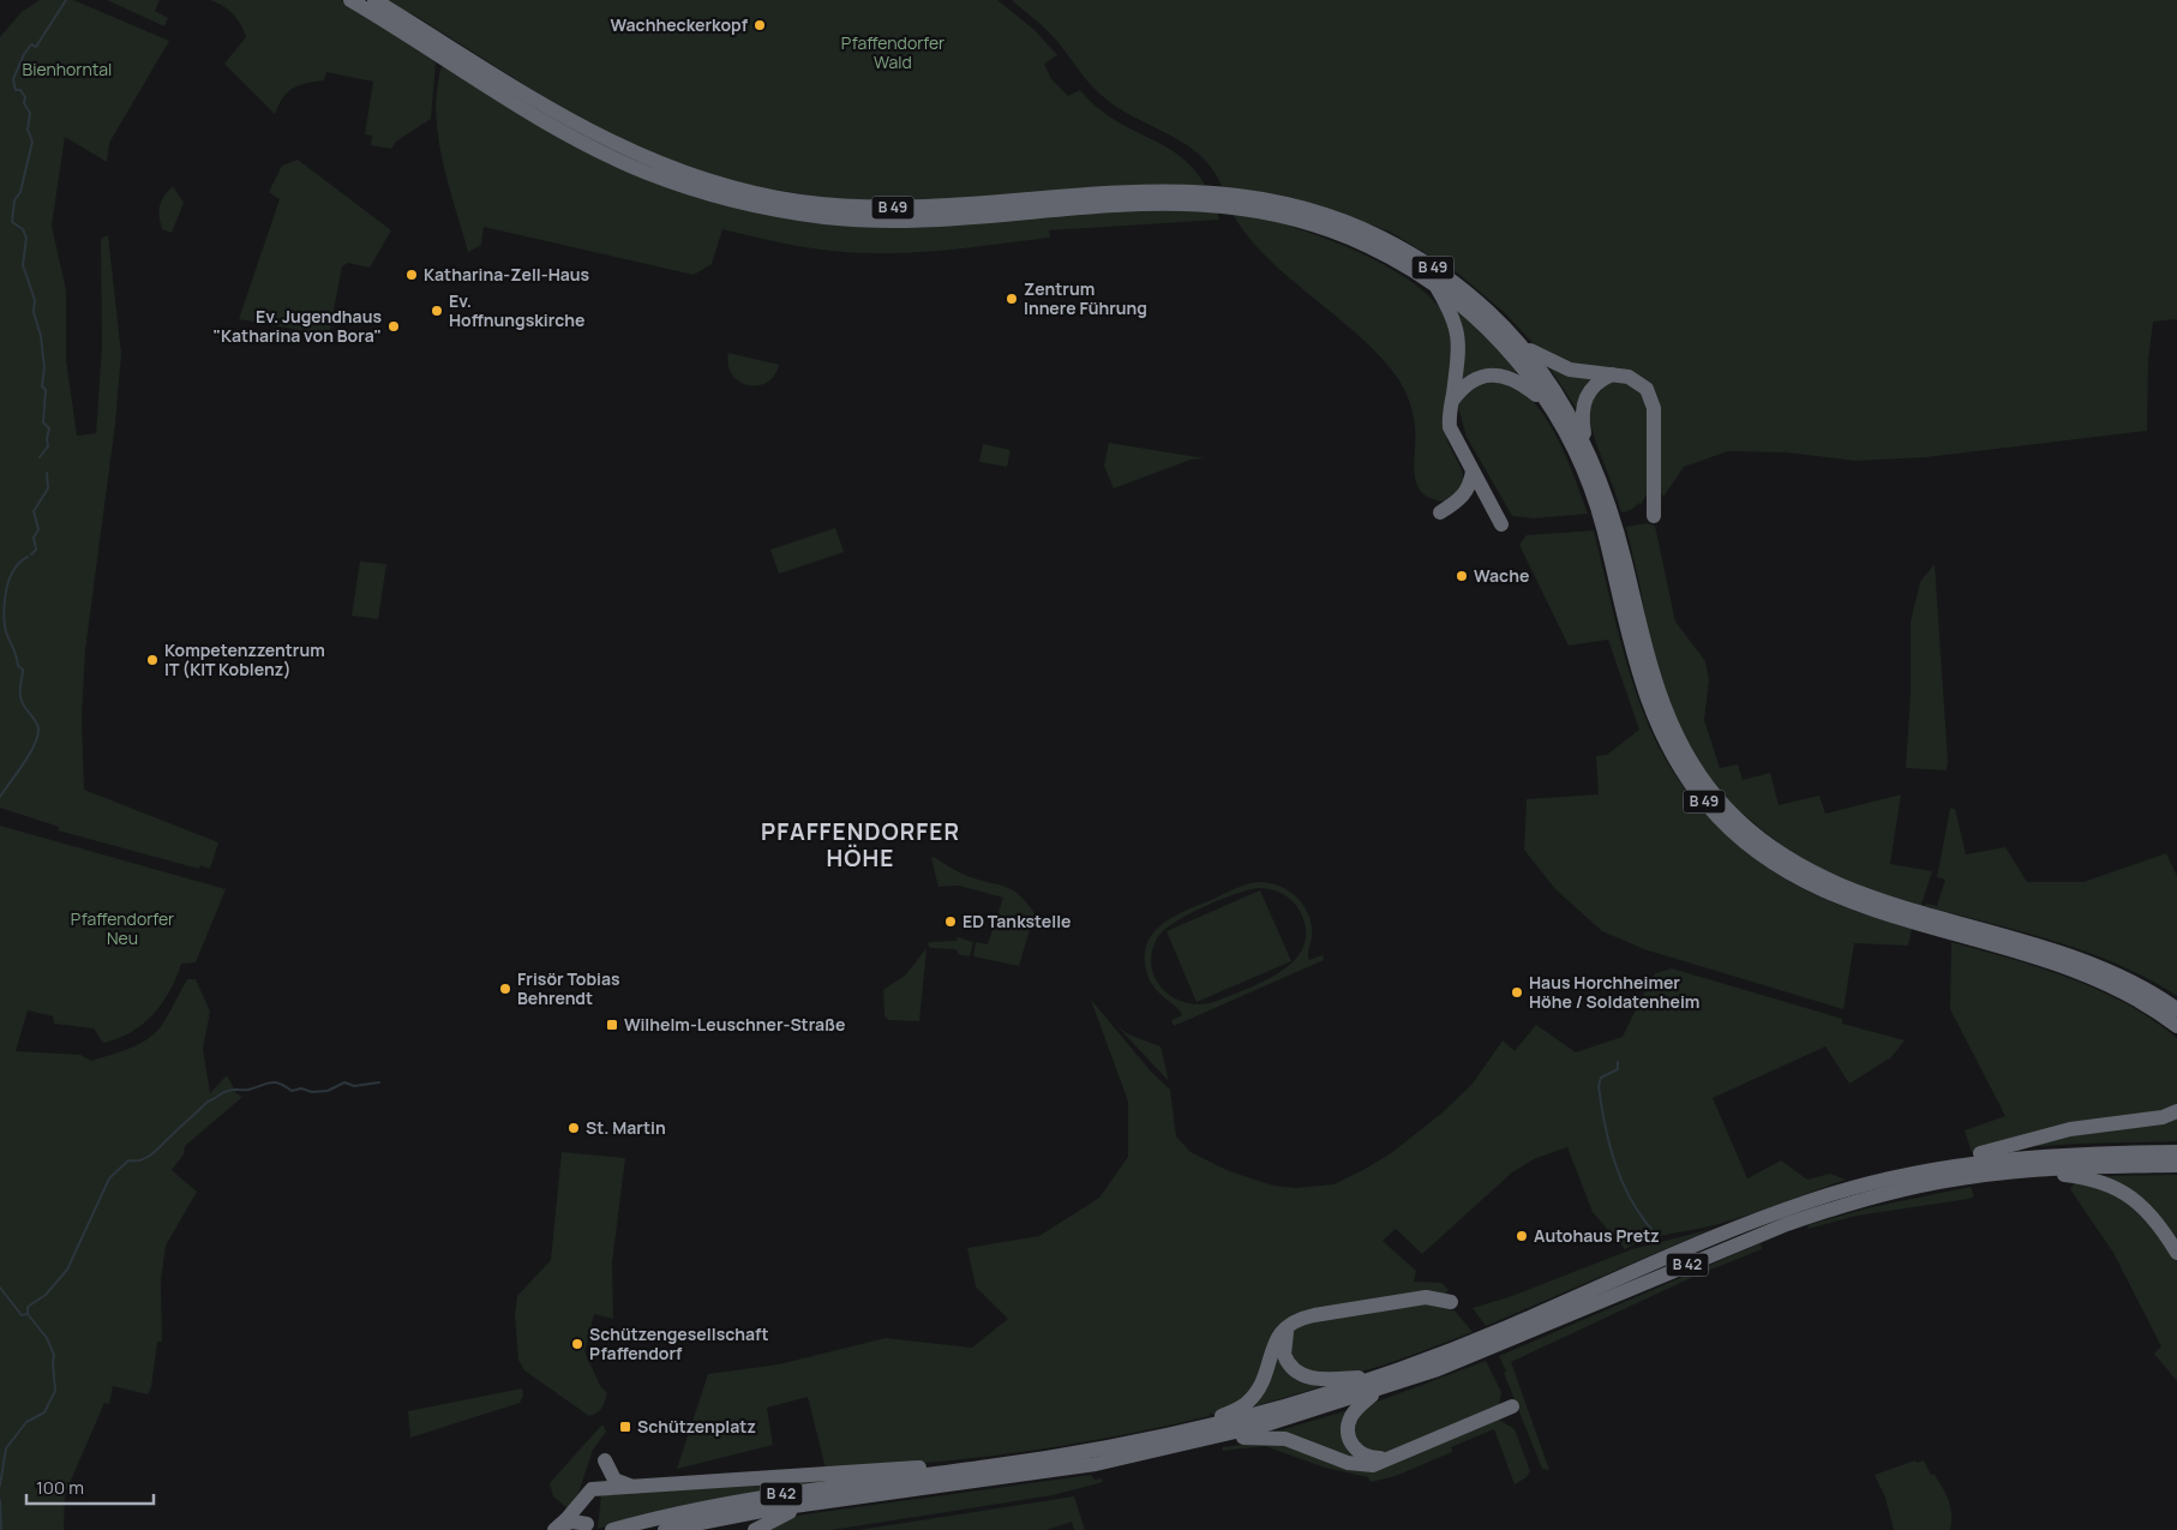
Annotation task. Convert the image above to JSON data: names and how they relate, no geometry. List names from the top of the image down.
{
  "streets": {
    "highway": ["B 49", "B 42"]
  },
  "districts": ["PFAFFENDORFER HÖHE"],
  "parks": ["Pfaffendorfer Wald", "Bienhorntal", "Pfaffendorfer Neu"],
  "places": {
    "other": [
      "Wachheckerkopf",
      "Katharina-Zell-Haus",
      "Zentrum Innere Führung",
      "Ev. Hoffnungskirche",
      "Ev. Jugendhaus \"Katharina von Bora\"",
      "Wache",
      "Kompetenzzentrum IT (KIT Koblenz)",
      "ED Tankstelle",
      "Frisör Tobias Behrendt",
      "Haus Horchheimer Höhe / Soldatenheim",
      "St. Martin",
      "Autohaus Pretz",
      "Schützengesellschaft Pfaffendorf"
    ],
    "transit": ["Wilhelm-Leuschner-Straße", "Schützenplatz"]
  },
  "scale_bar": "100 m"
}
